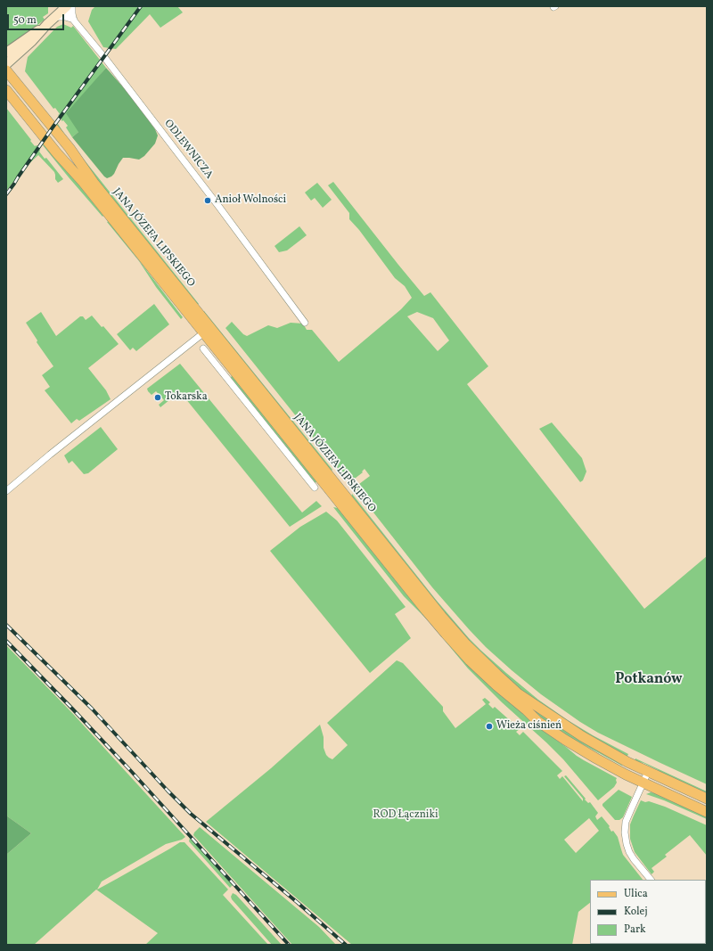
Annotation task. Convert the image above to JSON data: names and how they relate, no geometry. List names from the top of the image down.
{
  "streets": {
    "main road": ["JANA JÓZEFA LIPSKIEGO"],
    "street": ["ODLEWNICZA"]
  },
  "districts": ["Potkanów"],
  "parks": ["ROD Łączniki"],
  "places": ["Anioł Wolności", "Tokarska", "Wieża ciśnień"],
  "legend": ["Ulica", "Kolej", "Park"],
  "scale_bar": "50 m"
}
